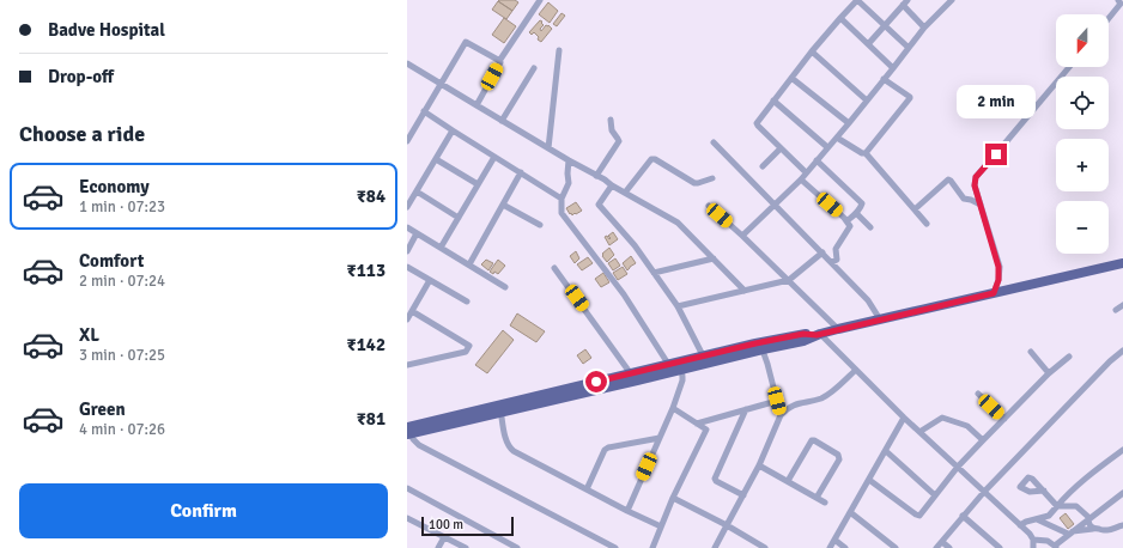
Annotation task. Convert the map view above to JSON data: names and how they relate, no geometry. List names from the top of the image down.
{
  "scale_bar": "100 m",
  "north": "bottom",
  "page": {
    "banner": ["Badve Hospital", "Drop-off"],
    "map_buttons": ["+", "−"],
    "bubble": "2 min",
    "heading": "Choose a ride",
    "list": [
      {
        "name": "Economy",
        "note": "1 min · 07:23",
        "value": "₹84"
      },
      {
        "name": "Comfort",
        "note": "2 min · 07:24",
        "value": "₹113"
      },
      {
        "name": "XL",
        "note": "3 min · 07:25",
        "value": "₹142"
      },
      {
        "name": "Green",
        "note": "4 min · 07:26",
        "value": "₹81"
      }
    ],
    "buttons": "Confirm",
    "scale": "100 m"
  }
}
